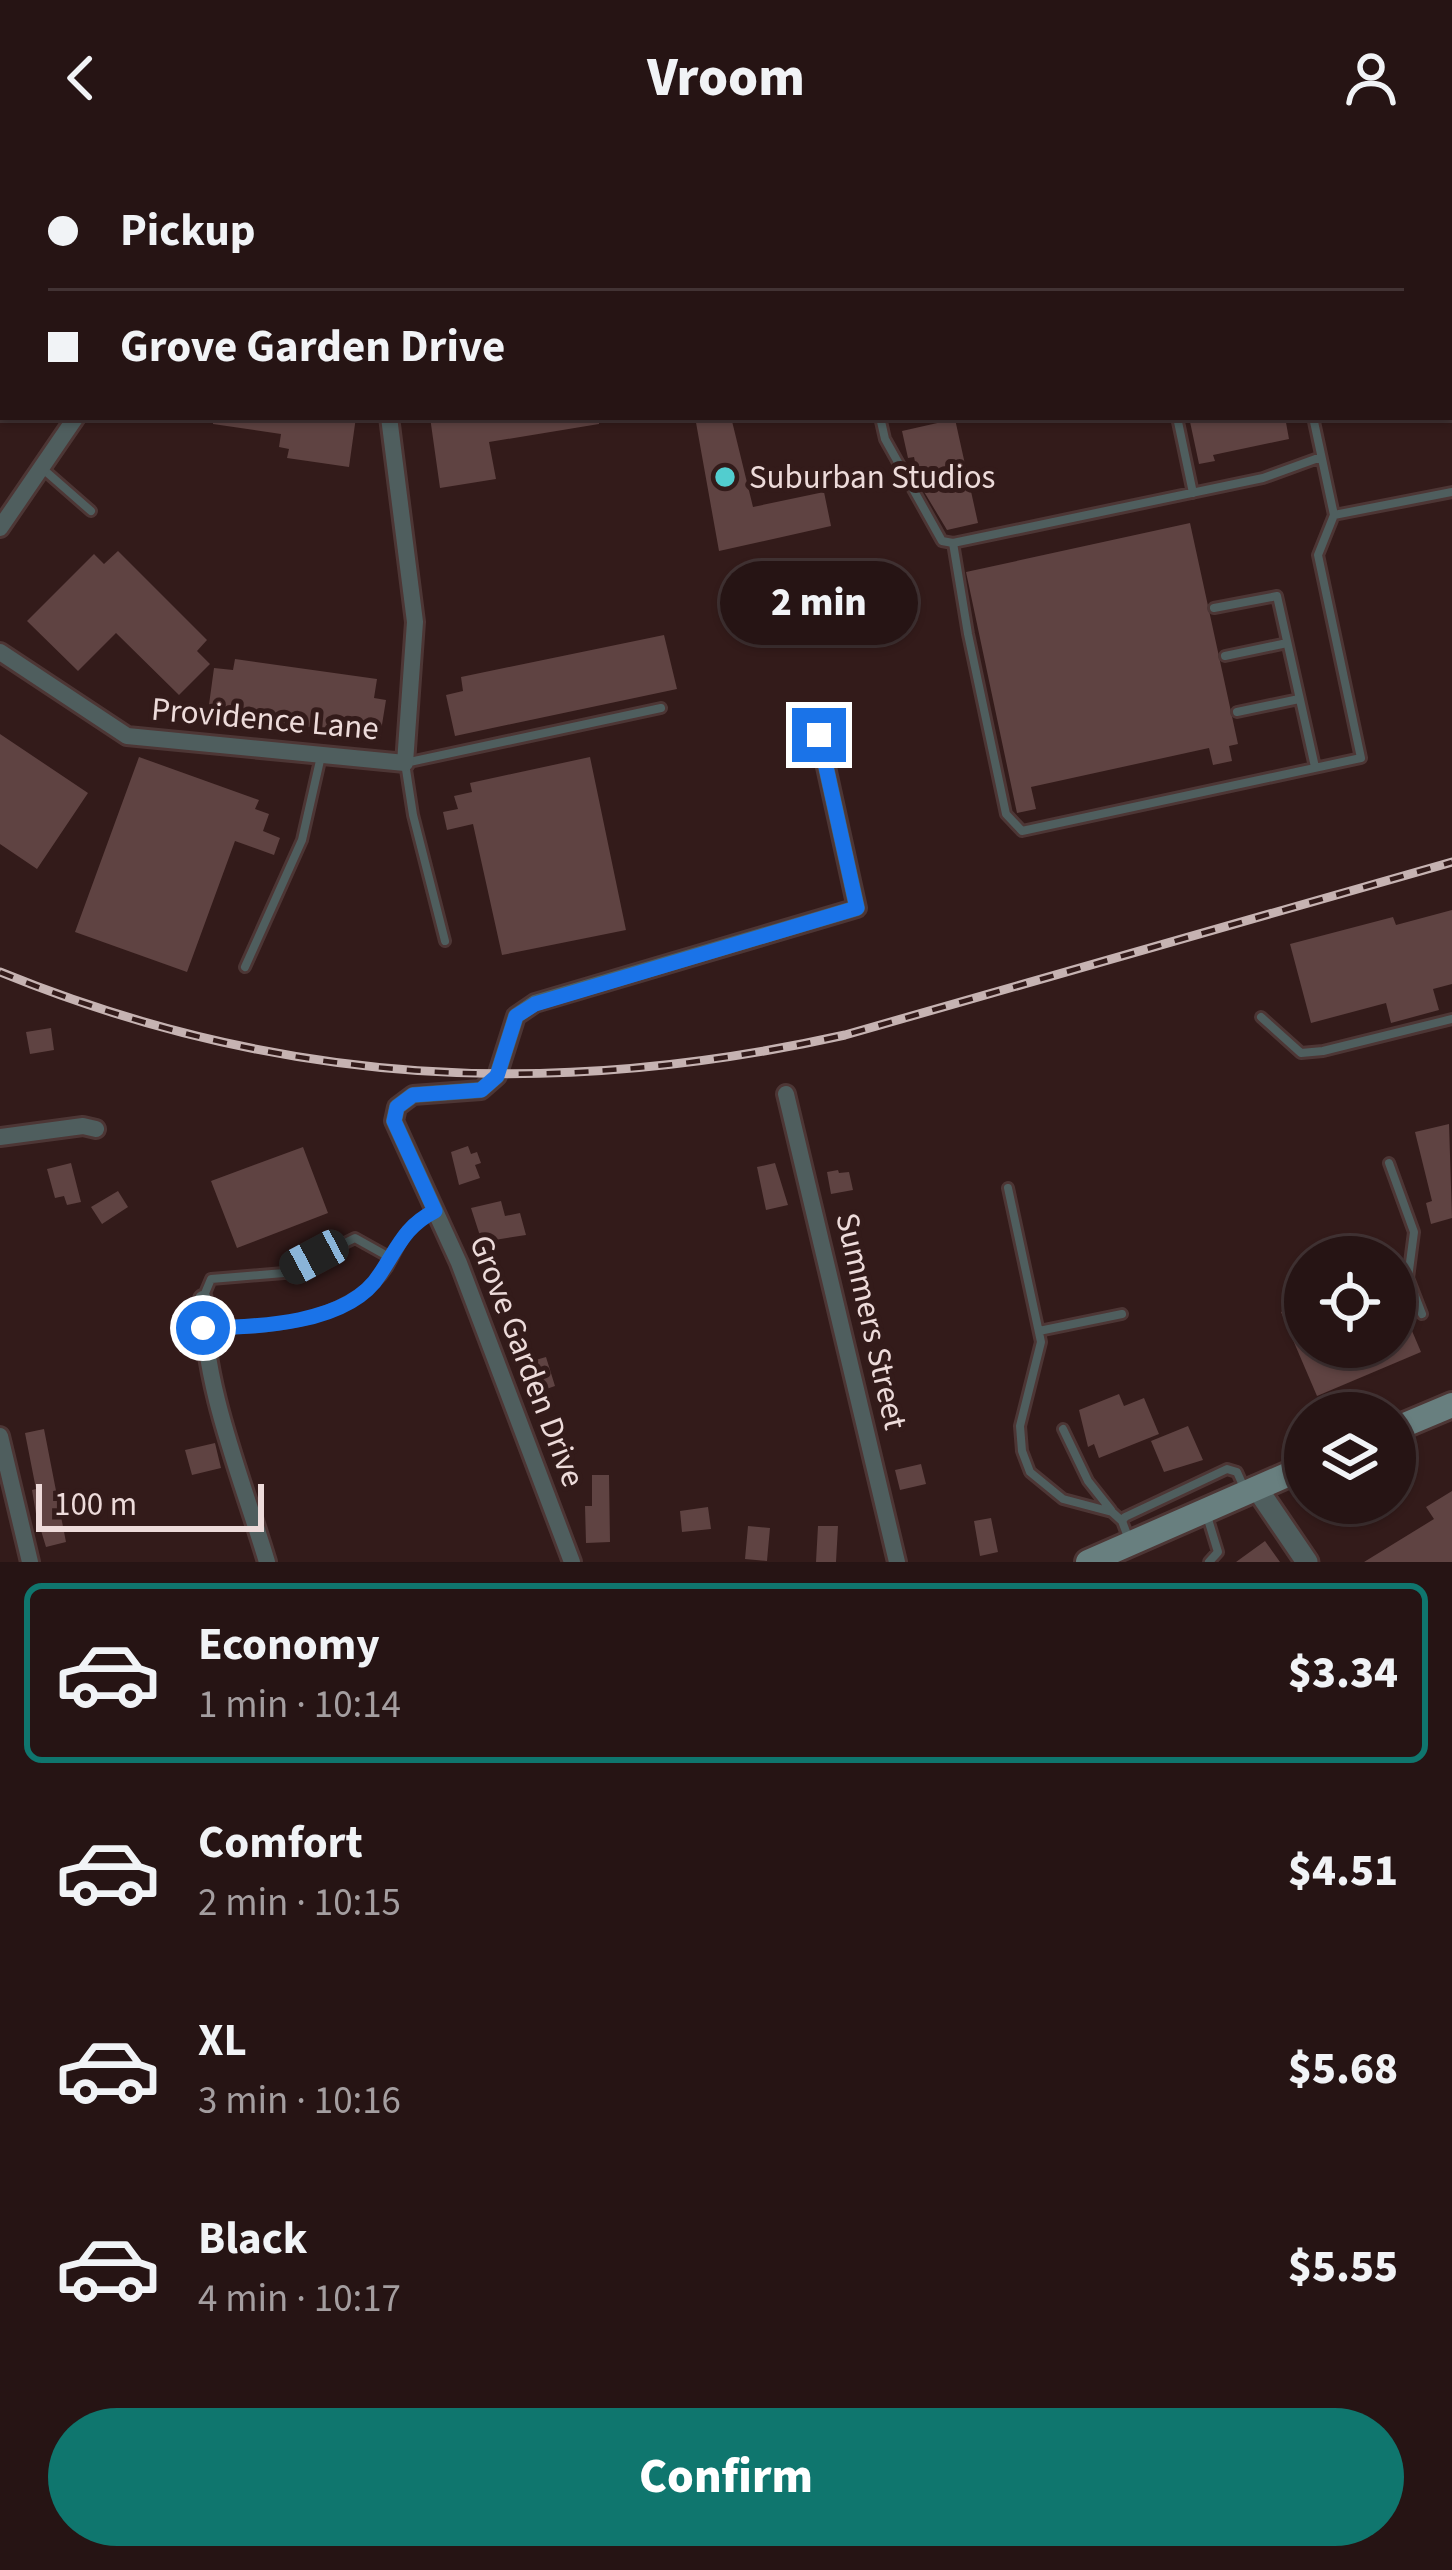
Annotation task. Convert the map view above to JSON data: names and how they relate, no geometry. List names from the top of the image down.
{
  "streets": {
    "street": ["Providence Lane", "Summers Street", "Grove Garden Drive"]
  },
  "places": ["Suburban Studios"],
  "scale_bar": "100 m",
  "page": {
    "header": "Vroom",
    "banner": ["Pickup", "Grove Garden Drive"],
    "bubble": "2 min",
    "scale": "100 m",
    "list": [
      {
        "name": "Economy",
        "note": "1 min · 10:14",
        "value": "$3.34"
      },
      {
        "name": "Comfort",
        "note": "2 min · 10:15",
        "value": "$4.51"
      },
      {
        "name": "XL",
        "note": "3 min · 10:16",
        "value": "$5.68"
      },
      {
        "name": "Black",
        "note": "4 min · 10:17",
        "value": "$5.55"
      }
    ],
    "buttons": "Confirm"
  }
}
